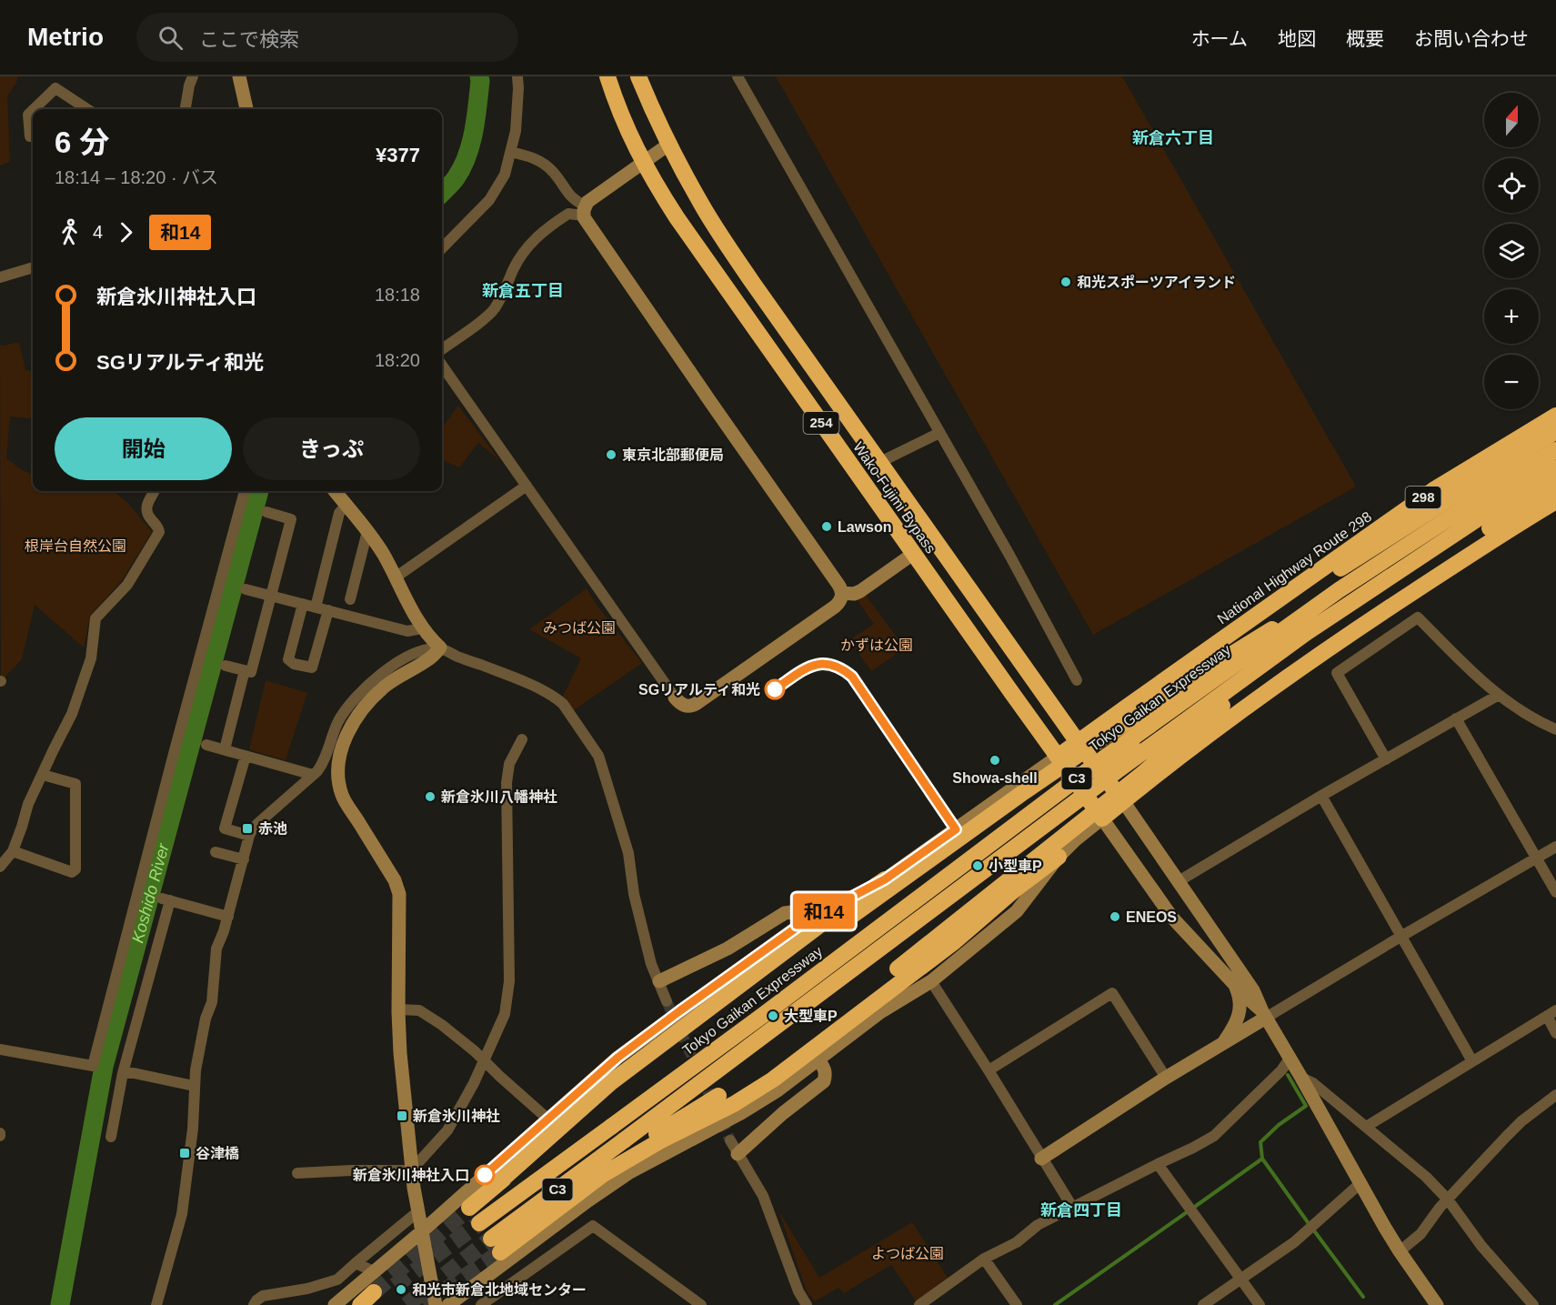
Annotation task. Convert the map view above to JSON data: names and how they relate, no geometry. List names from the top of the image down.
{
  "streets": {
    "highway": [
      "254",
      "Wako-Fujimi Bypass",
      "298",
      "National Highway Route 298",
      "Tokyo Gaikan Expressway",
      "C3"
    ]
  },
  "crossings": [
    ["Wako-Fujimi Bypass", "National Highway Route 298"]
  ],
  "districts": ["新倉六丁目", "新倉五丁目", "新倉四丁目"],
  "water": ["Koshido River"],
  "parks": [
    "根岸台自然公園",
    "みつば公園",
    "かずは公園",
    "よつば公園"
  ],
  "places": {
    "other": [
      "和光スポーツアイランド",
      "東京北部郵便局",
      "Lawson",
      "SGリアルティ和光",
      "Showa-shell",
      "新倉氷川八幡神社",
      "小型車P",
      "ENEOS",
      "大型車P",
      "新倉氷川神社入口",
      "和光市新倉北地域センター"
    ],
    "transit": ["赤池", "新倉氷川神社", "谷津橋"]
  },
  "lines": ["bus line 和14"],
  "north": "top",
  "page": {
    "header": "Metrio",
    "search": "ここで検索",
    "nav": [
      "ホーム",
      "地図",
      "概要",
      "お問い合わせ"
    ],
    "on_map": "和14",
    "map_buttons": ["+", "−"],
    "heading": ["6 分", "18:14 – 18:20 · バス", "¥377"],
    "legs": ["4", "和14"],
    "list": [
      {
        "name": "新倉氷川神社入口",
        "value": "18:18"
      },
      {
        "name": "SGリアルティ和光",
        "value": "18:20"
      }
    ],
    "buttons": ["開始", "きっぷ"]
  }
}
